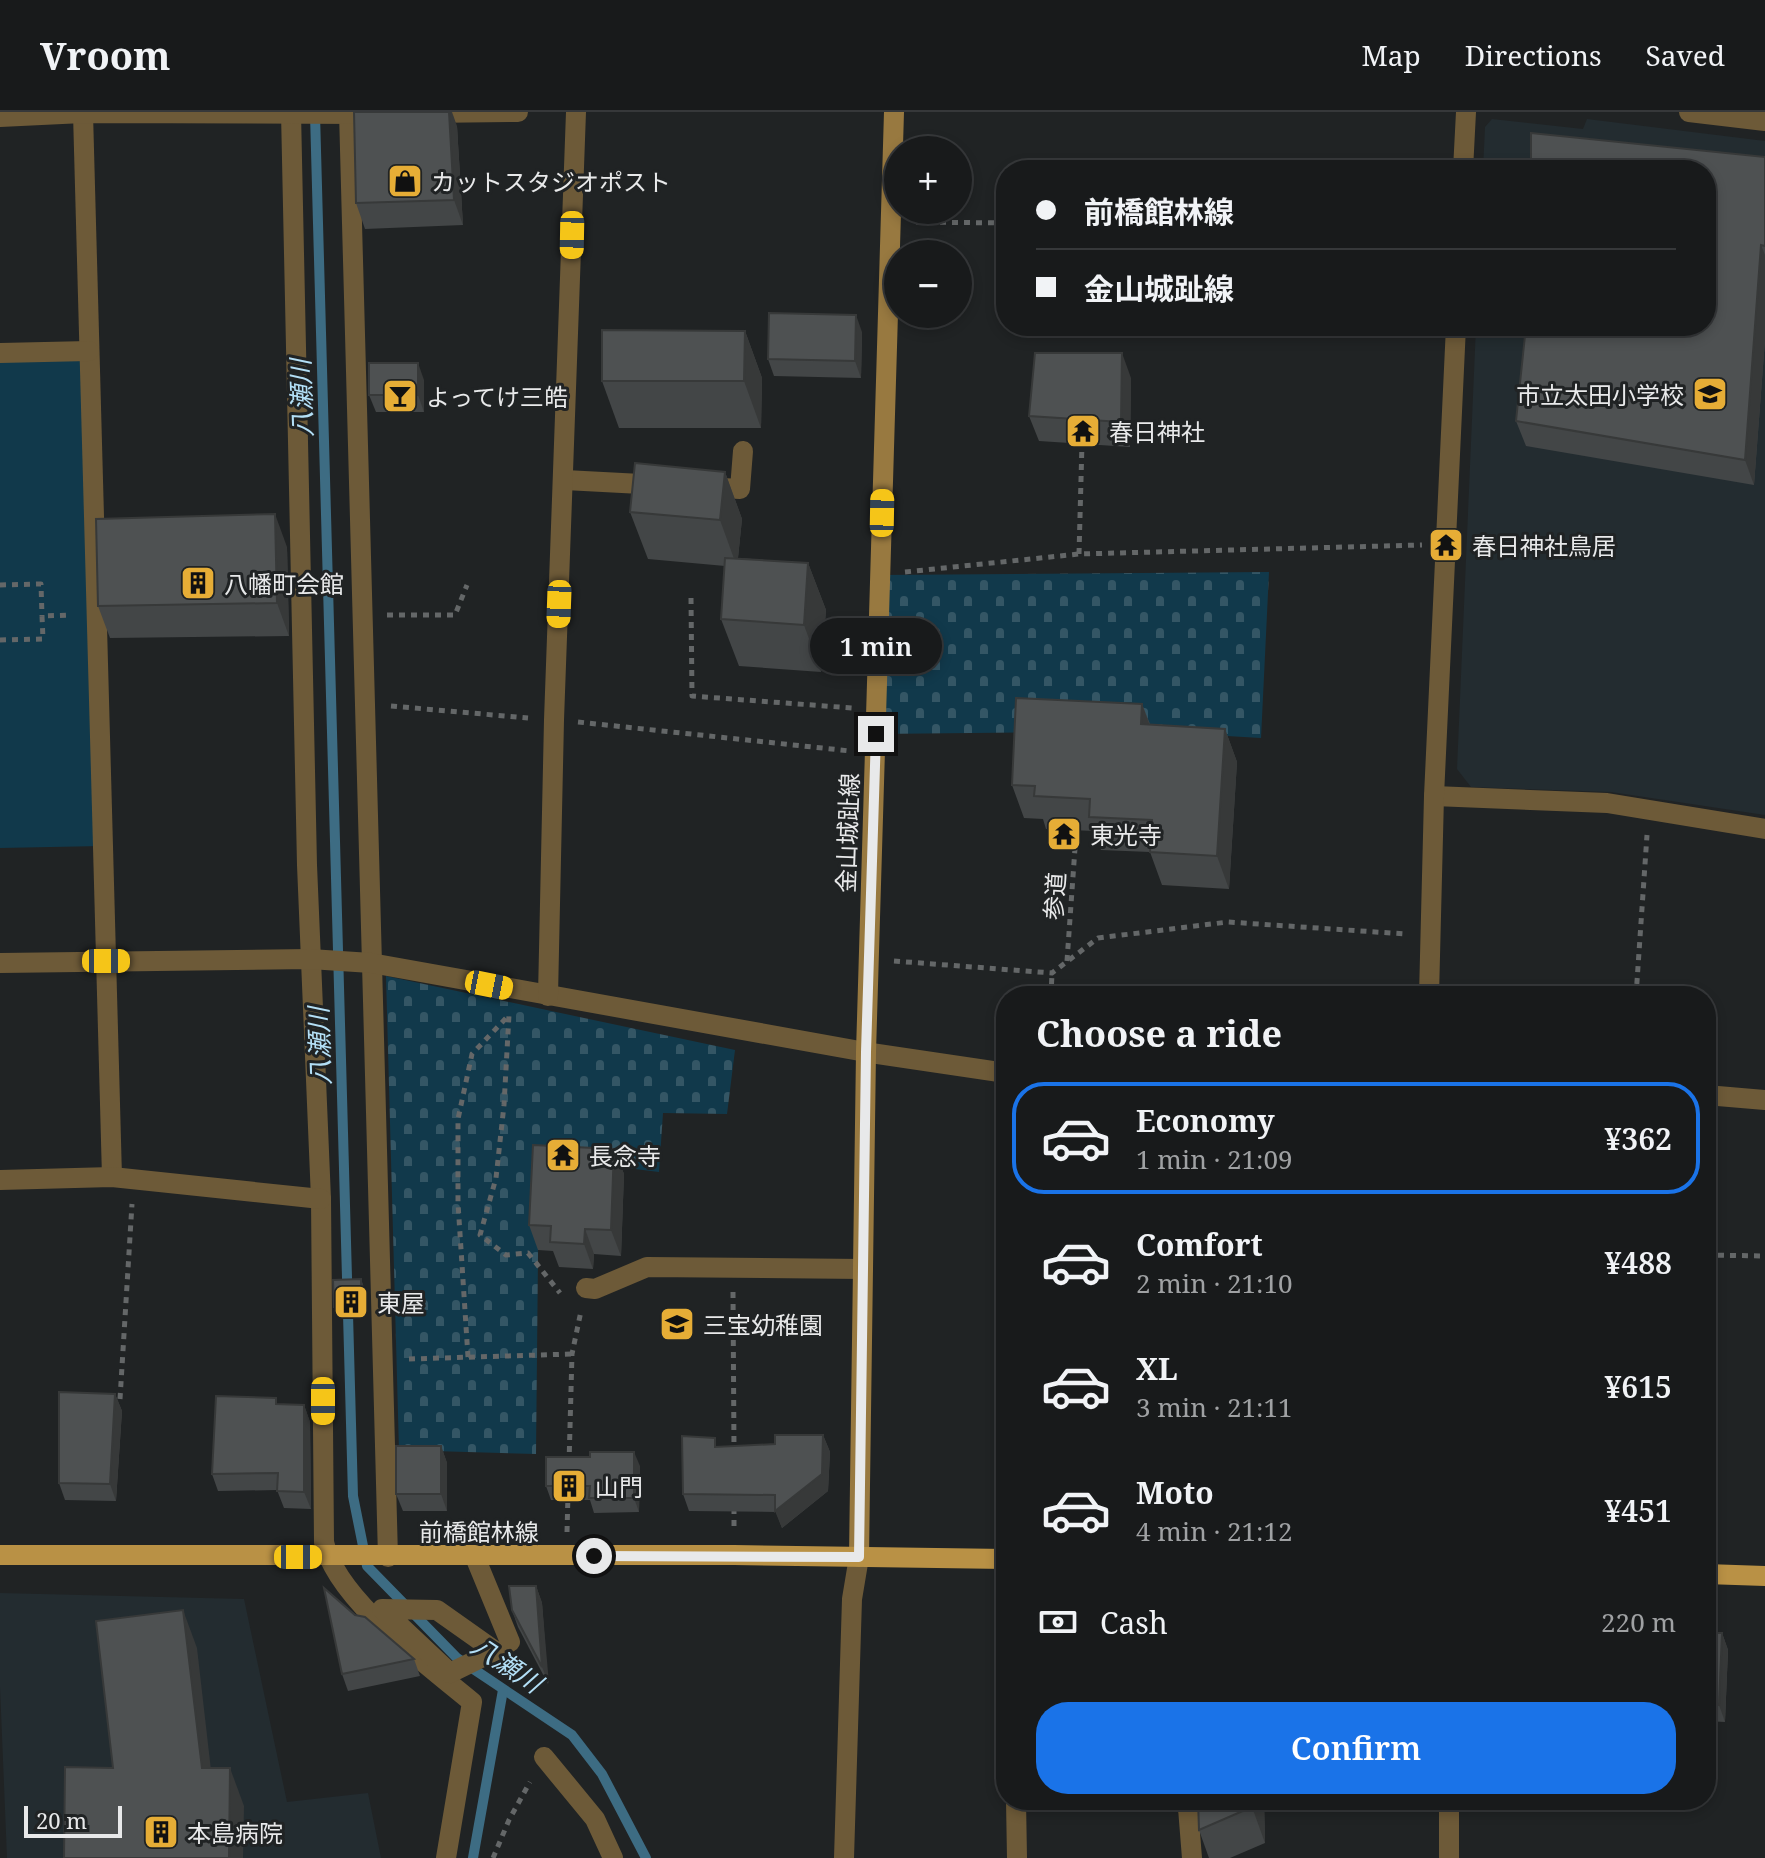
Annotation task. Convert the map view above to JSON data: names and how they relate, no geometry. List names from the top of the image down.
{
  "streets": {
    "main road": ["金山城趾線", "前橋館林線"],
    "path": ["参道"]
  },
  "crossings": [
    ["金山城趾線", "前橋館林線"]
  ],
  "water": ["八瀬川"],
  "places": {
    "shop": ["カットスタジオポスト"],
    "school or university": ["市立太田小学校", "三宝幼稚園"],
    "bar": ["よってけ三皓"],
    "temple": [
      "春日神社",
      "春日神社鳥居",
      "東光寺",
      "長念寺"
    ],
    "building": [
      "八幡町会館",
      "東屋",
      "山門",
      "本島病院"
    ]
  },
  "scale_bar": "20 m",
  "page": {
    "header": "Vroom",
    "nav": ["Map", "Directions", "Saved"],
    "map_buttons": ["+", "−"],
    "banner": ["前橋館林線", "金山城趾線"],
    "bubble": "1 min",
    "heading": "Choose a ride",
    "list": [
      {
        "name": "Economy",
        "note": "1 min · 21:09",
        "value": "¥362"
      },
      {
        "name": "Comfort",
        "note": "2 min · 21:10",
        "value": "¥488"
      },
      {
        "name": "XL",
        "note": "3 min · 21:11",
        "value": "¥615"
      },
      {
        "name": "Moto",
        "note": "4 min · 21:12",
        "value": "¥451"
      }
    ],
    "pay": ["Cash", "220 m"],
    "buttons": "Confirm",
    "scale": "20 m"
  }
}
